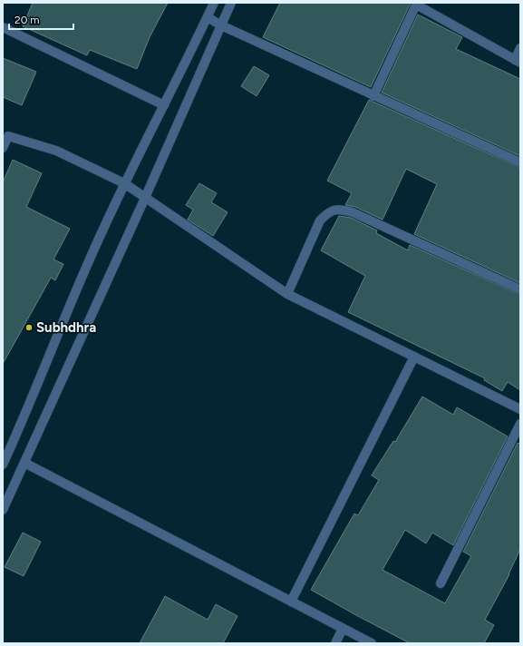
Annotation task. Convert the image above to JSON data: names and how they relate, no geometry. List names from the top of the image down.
{
  "places": ["Subhdhra"],
  "scale_bar": "20 m"
}
